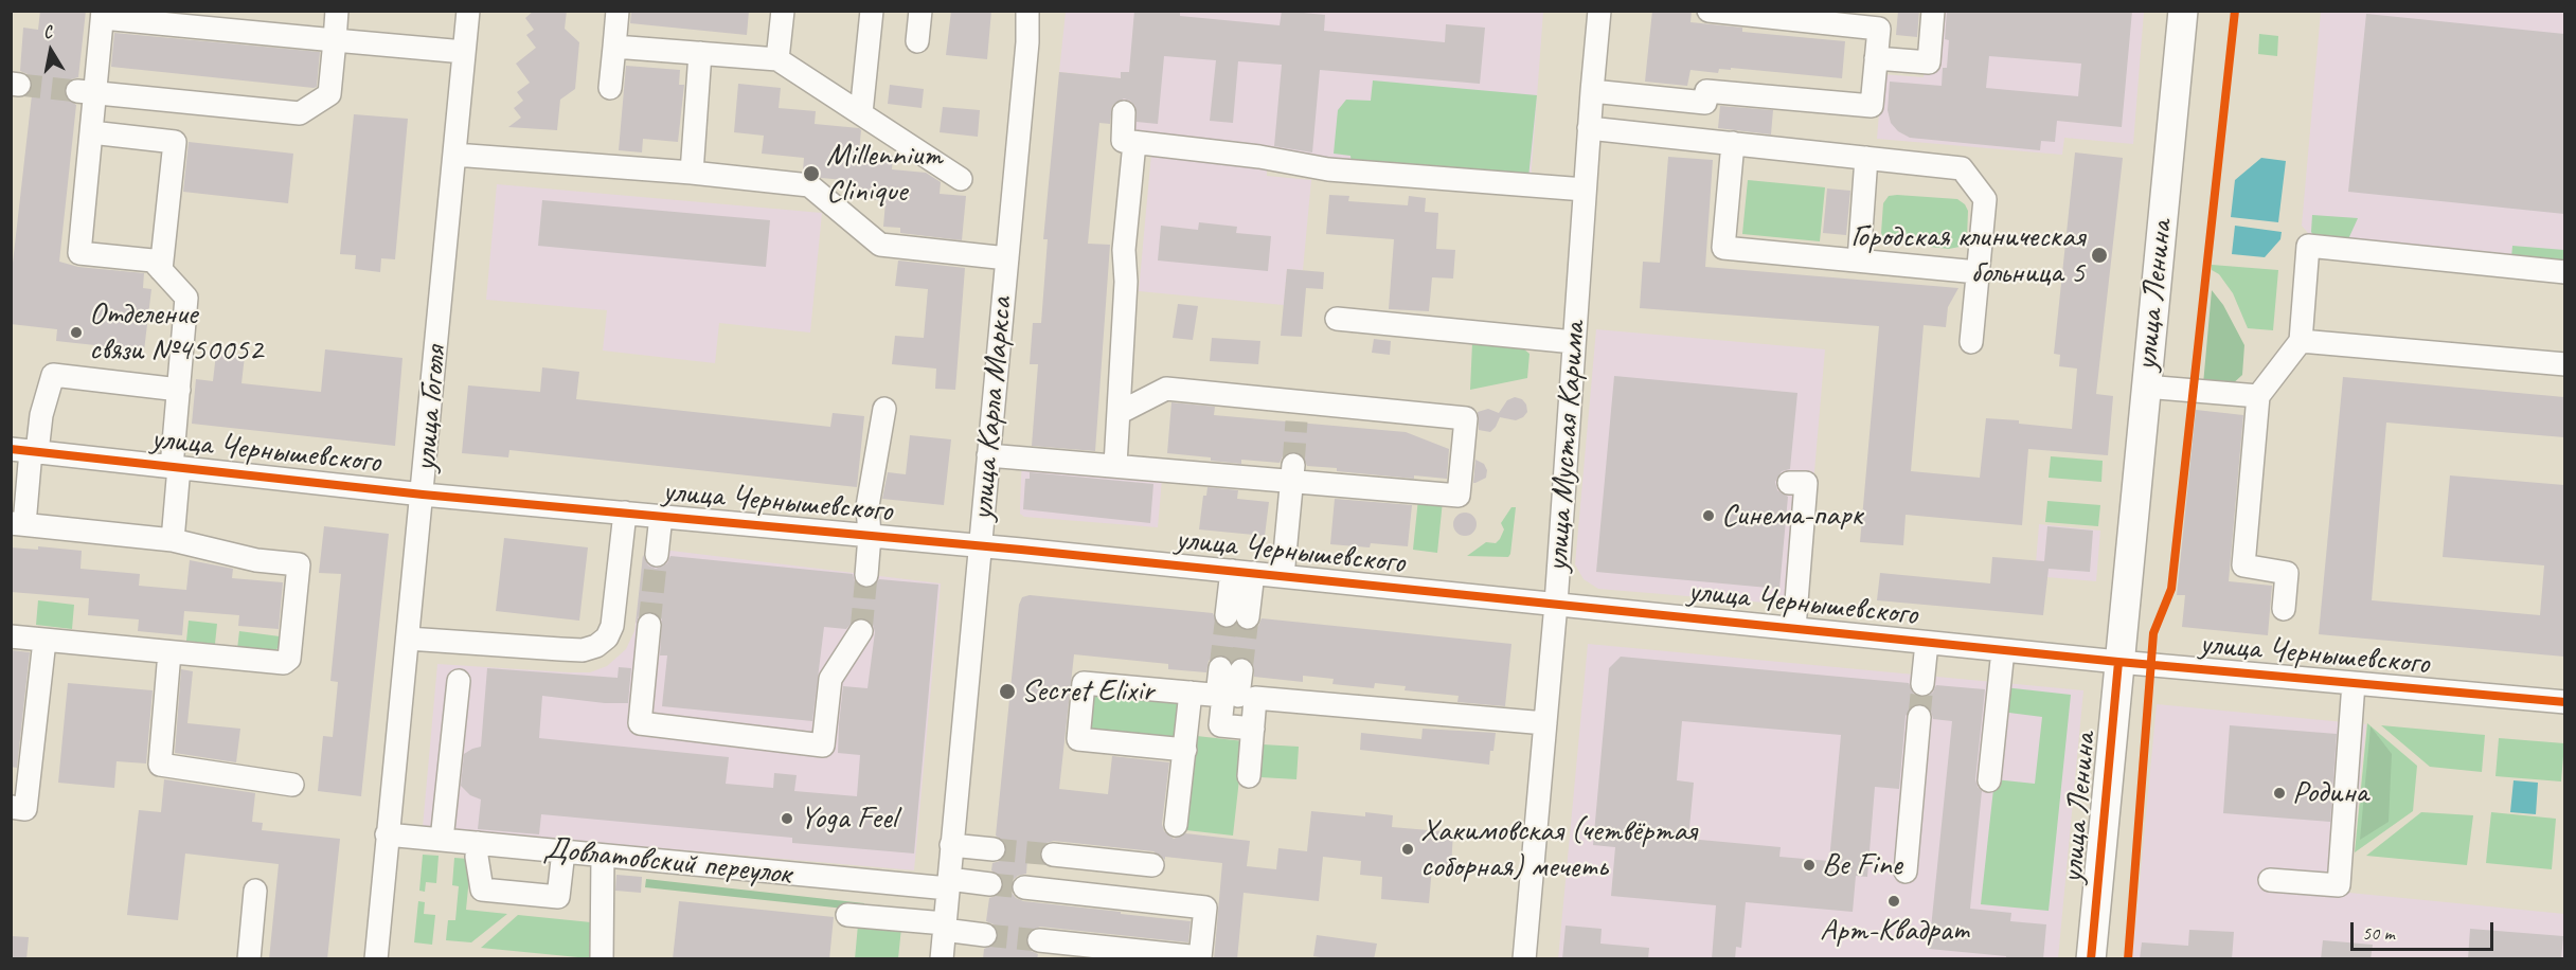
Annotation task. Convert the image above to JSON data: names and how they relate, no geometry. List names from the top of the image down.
{
  "streets": {
    "main road": ["улица Ленина"],
    "street": [
      "улица Гоголя",
      "улица Карла Маркса",
      "улица Мустая Карима",
      "улица Чернышевского",
      "Довлатовский переулок"
    ]
  },
  "crossings": [
    ["улица Ленина", "улица Чернышевского"],
    ["улица Гоголя", "улица Чернышевского"],
    ["улица Гоголя", "Довлатовский переулок"],
    ["улица Карла Маркса", "улица Чернышевского"],
    ["улица Карла Маркса", "Довлатовский переулок"],
    ["улица Мустая Карима", "улица Чернышевского"]
  ],
  "places": [
    "Millennium Clinique",
    "Городская клиническая больница 5",
    "Отделение связи №450052",
    "Синема-парк",
    "Secret Elixir",
    "Родина",
    "Yoga Feel",
    "Хакимовская (четвёртая соборная) мечеть",
    "Be Fine",
    "Арт-Квадрат"
  ],
  "scale_bar": "50 m",
  "north": "top"
}
